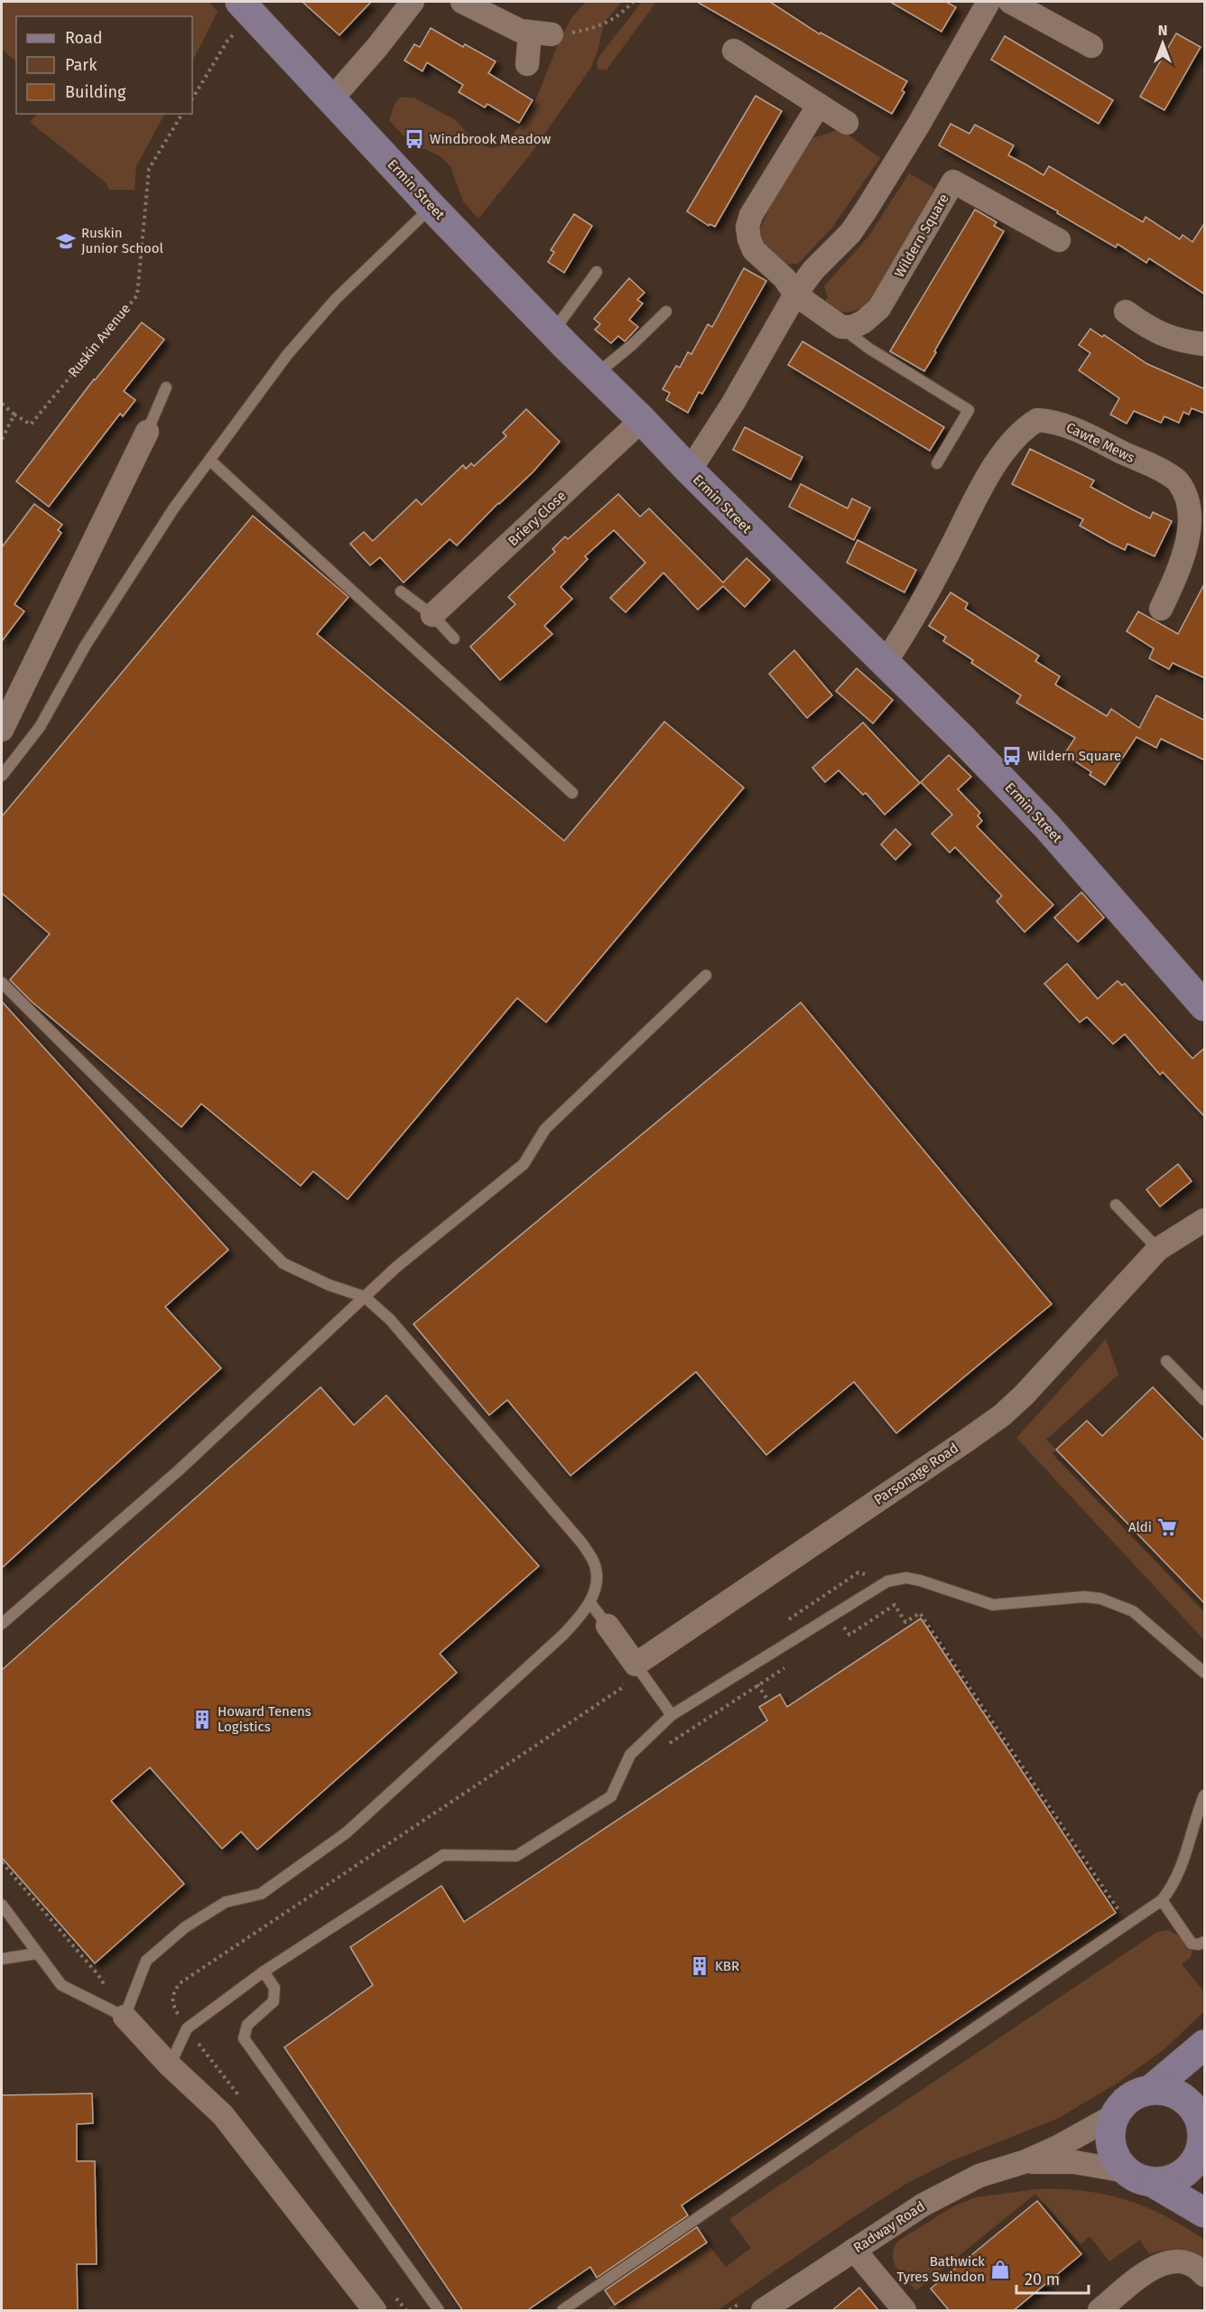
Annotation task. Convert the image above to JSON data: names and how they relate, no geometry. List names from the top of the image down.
{
  "streets": {
    "main road": ["Ermin Street"],
    "street": [
      "Wildern Square",
      "Cawte Mews",
      "Briery Close",
      "Parsonage Road",
      "Radway Road"
    ],
    "path": ["Ruskin Avenue"]
  },
  "crossings": [
    ["Ermin Street", "Cawte Mews"],
    ["Ermin Street", "Briery Close"]
  ],
  "places": {
    "bus stop": ["Windbrook Meadow", "Wildern Square"],
    "school or university": ["Ruskin Junior School"],
    "supermarket": ["Aldi"],
    "building": ["Howard Tenens Logistics", "KBR"],
    "shop": ["Bathwick Tyres Swindon"]
  },
  "legend": ["Road", "Park", "Building"],
  "scale_bar": "20 m",
  "north": "top"
}
